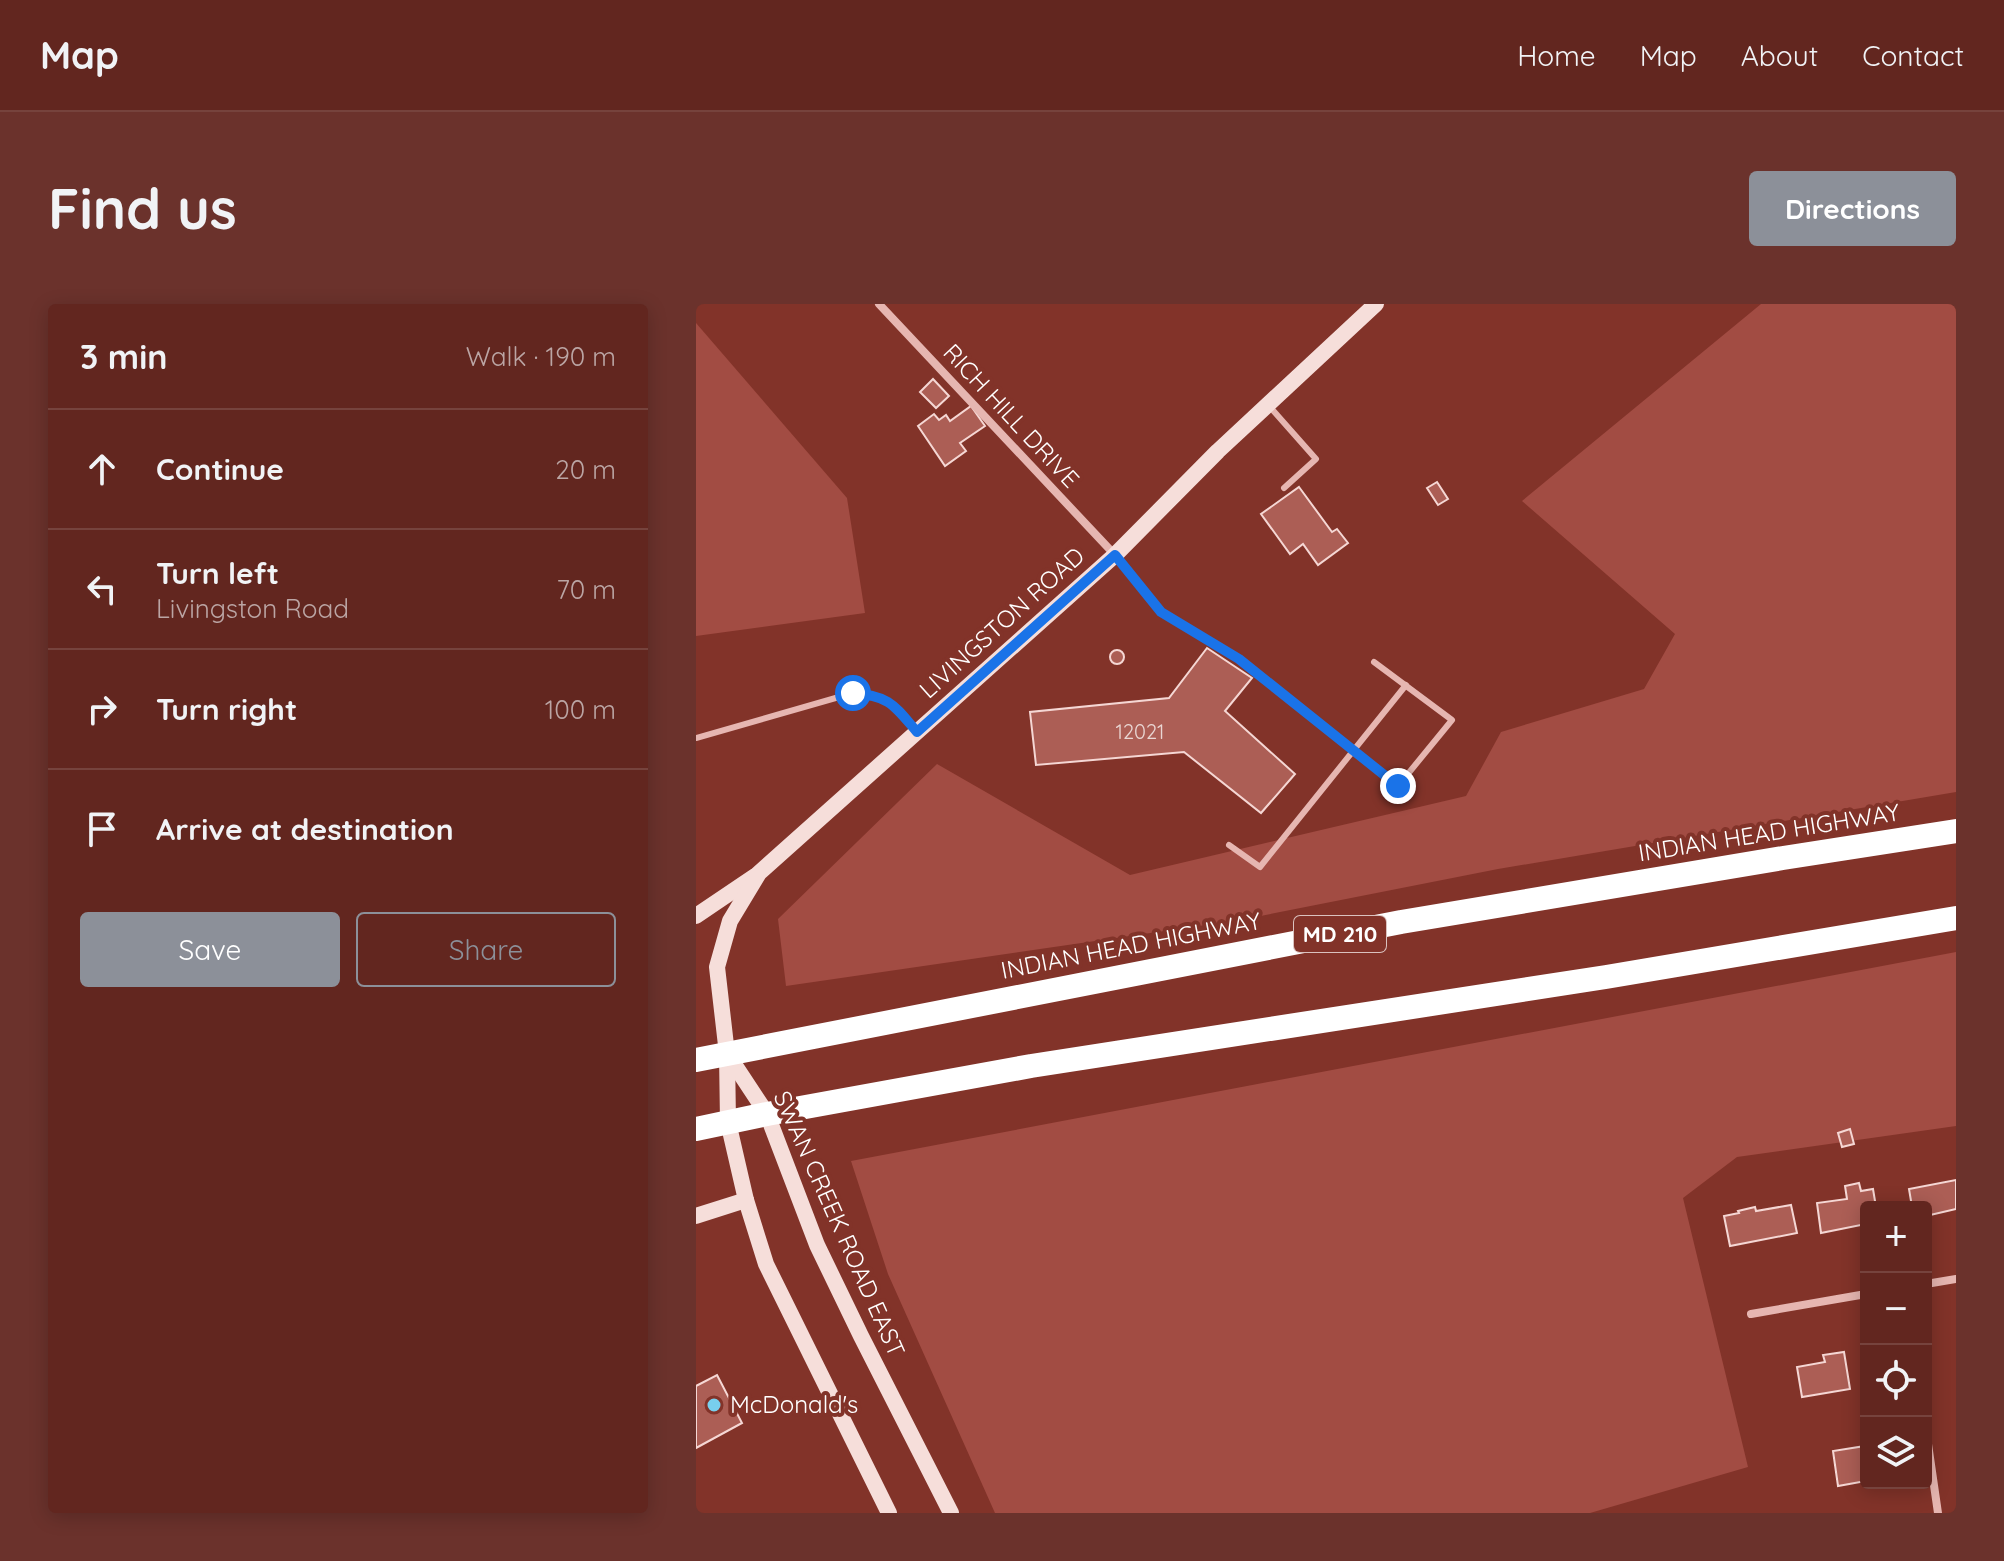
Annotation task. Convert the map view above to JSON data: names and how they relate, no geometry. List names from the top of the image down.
{
  "streets": {
    "highway": ["INDIAN HEAD HIGHWAY", "MD 210"],
    "main road": ["LIVINGSTON ROAD", "SWAN CREEK ROAD EAST"],
    "street": ["RICH HILL DRIVE"]
  },
  "crossings": [
    ["RICH HILL DRIVE", "LIVINGSTON ROAD"],
    ["LIVINGSTON ROAD", "INDIAN HEAD HIGHWAY"],
    ["LIVINGSTON ROAD", "SWAN CREEK ROAD EAST"],
    ["INDIAN HEAD HIGHWAY", "SWAN CREEK ROAD EAST"]
  ],
  "places": ["McDonald's"],
  "house_numbers": ["12021"],
  "page": {
    "header": "Map",
    "nav": [
      "Home",
      "Map",
      "About",
      "Contact"
    ],
    "buttons": [
      "Directions",
      ["Save", "Share"]
    ],
    "title": "Find us",
    "heading": ["3 min", "Walk · 190 m"],
    "list": [
      ["Continue", "20 m"],
      ["Turn left", "Livingston Road", "70 m"],
      ["Turn right", "100 m"],
      "Arrive at destination"
    ],
    "map_buttons": ["+", "−"]
  }
}
